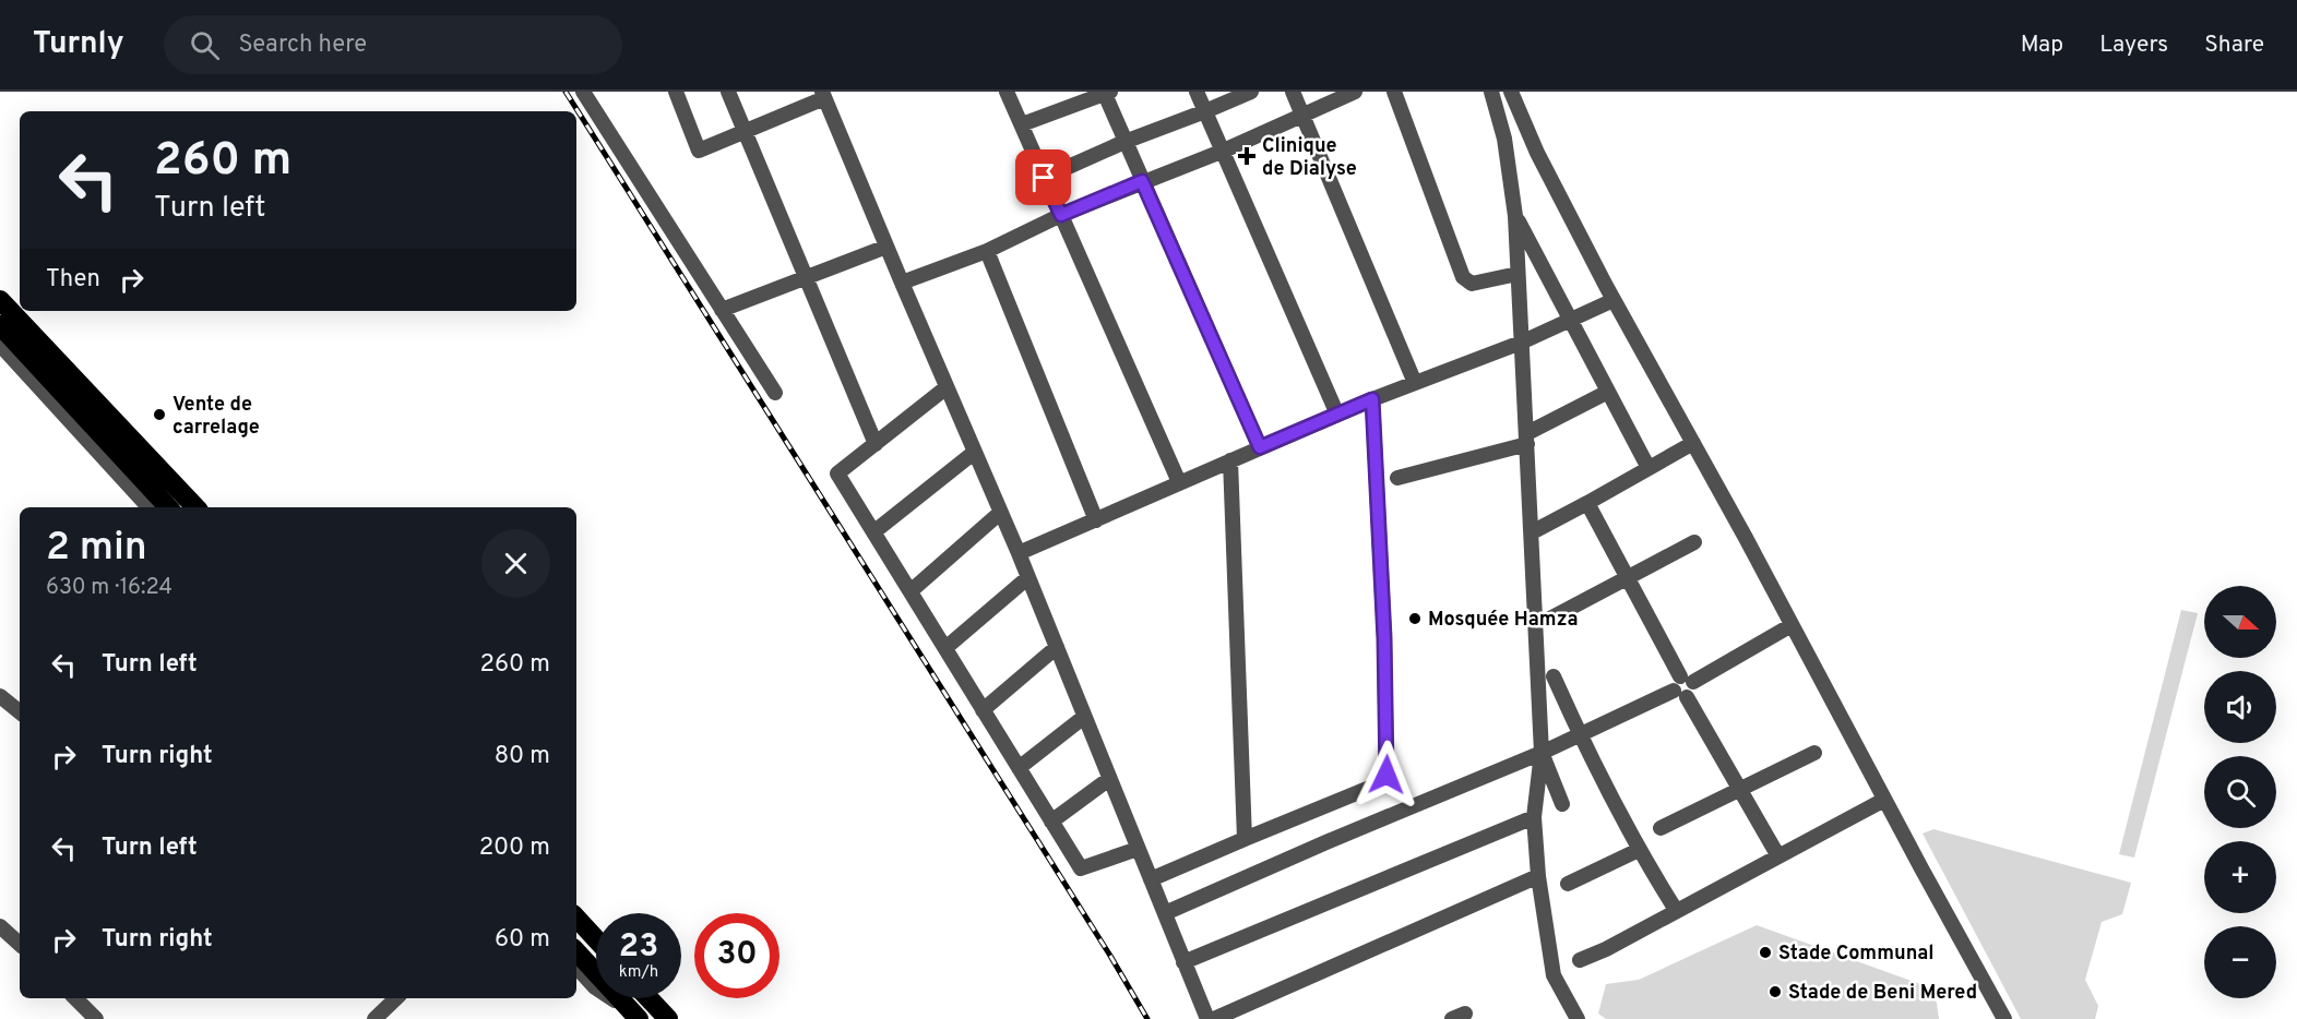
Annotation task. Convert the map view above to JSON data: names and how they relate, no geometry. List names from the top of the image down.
{
  "places": {
    "health": ["Clinique de Dialyse"],
    "other": [
      "Vente de carrelage",
      "Mosquée Hamza",
      "Stade Communal",
      "Stade de Beni Mered"
    ]
  },
  "north": "right",
  "page": {
    "header": "Turnly",
    "search": "Search here",
    "nav": ["Map", "Layers", "Share"],
    "turn": ["260 m", "Turn left"],
    "then": "Then",
    "heading": ["2 min", "630 m · 16:24"],
    "map_buttons": ["+", "−"],
    "list": [
      {
        "name": "Turn left",
        "value": "260 m"
      },
      {
        "name": "Turn right",
        "value": "80 m"
      },
      {
        "name": "Turn left",
        "value": "200 m"
      },
      {
        "name": "Turn right",
        "value": "60 m"
      }
    ],
    "speed": "23 km/h",
    "limit": "30"
  }
}
